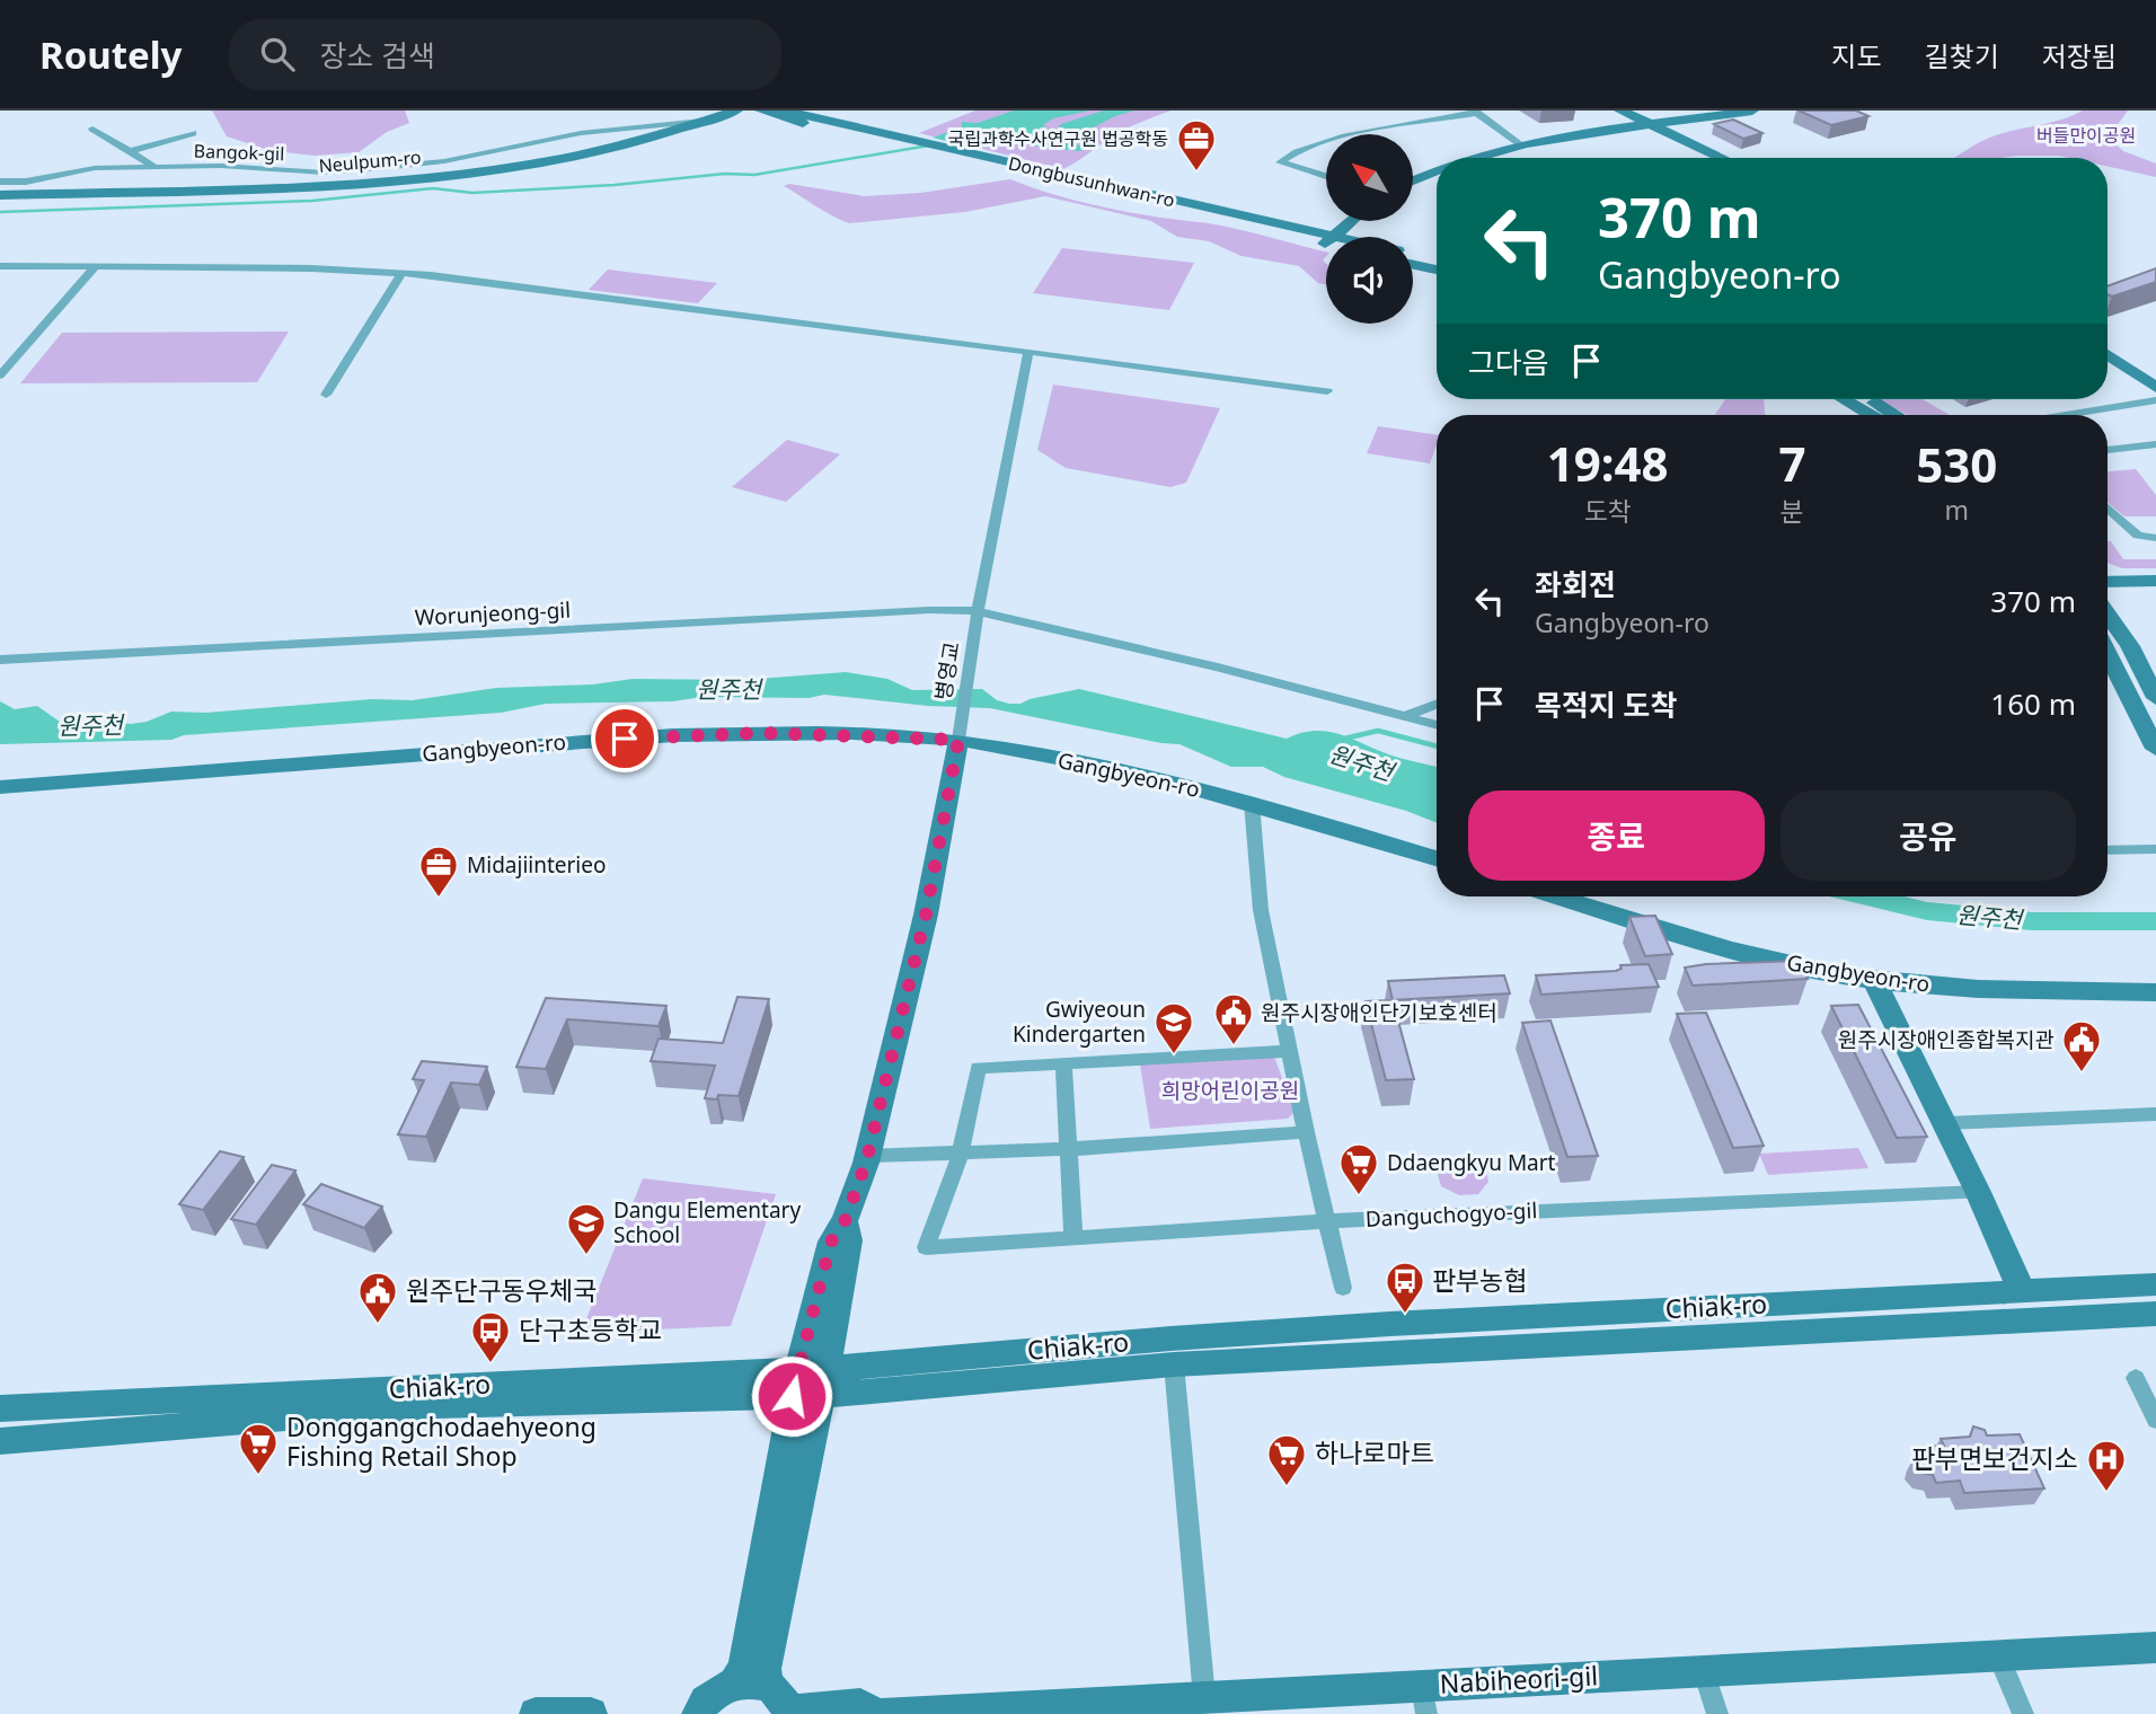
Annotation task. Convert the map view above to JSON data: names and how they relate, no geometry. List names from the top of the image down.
{
  "streets": {
    "street": [
      "Bangok-gil",
      "Neulpum-ro",
      "Dongbusunhwan-ro",
      "Worunjeong-gil",
      "병영교",
      "Gangbyeon-ro",
      "Danguchogyo-gil",
      "Chiak-ro",
      "Nabiheori-gil"
    ]
  },
  "crossings": [
    ["Bangok-gil", "Neulpum-ro"],
    ["Worunjeong-gil", "병영교"],
    ["병영교", "Gangbyeon-ro"]
  ],
  "water": ["원주천"],
  "parks": ["버들만이공원", "희망어린이공원"],
  "places": {
    "office": ["국립과학수사연구원 법공학동", "Midajiinterieo"],
    "public building": ["원주시장애인단기보호센터", "원주시장애인종합복지관", "원주단구동우체국"],
    "school or university": ["Gwiyeoun Kindergarten", "Dangu Elementary School"],
    "supermarket": ["Ddaengkyu Mart", "Donggangchodaehyeong Fishing Retail Shop", "하나로마트"],
    "bus stop": ["판부농협", "단구초등학교"],
    "hospital": ["판부면보건지소"]
  },
  "north": "top left",
  "page": {
    "header": "Routely",
    "search": "장소 검색",
    "nav": ["지도", "길찾기", "저장됨"],
    "turn": ["370 m", "Gangbyeon-ro"],
    "then": "그다음",
    "eta": [
      "19:48",
      "도착",
      "7",
      "분",
      "530",
      "m"
    ],
    "list": [
      {
        "name": "좌회전",
        "note": "Gangbyeon-ro",
        "value": "370 m"
      },
      {
        "name": "목적지 도착",
        "value": "160 m"
      }
    ],
    "buttons": ["종료", "공유"]
  }
}
